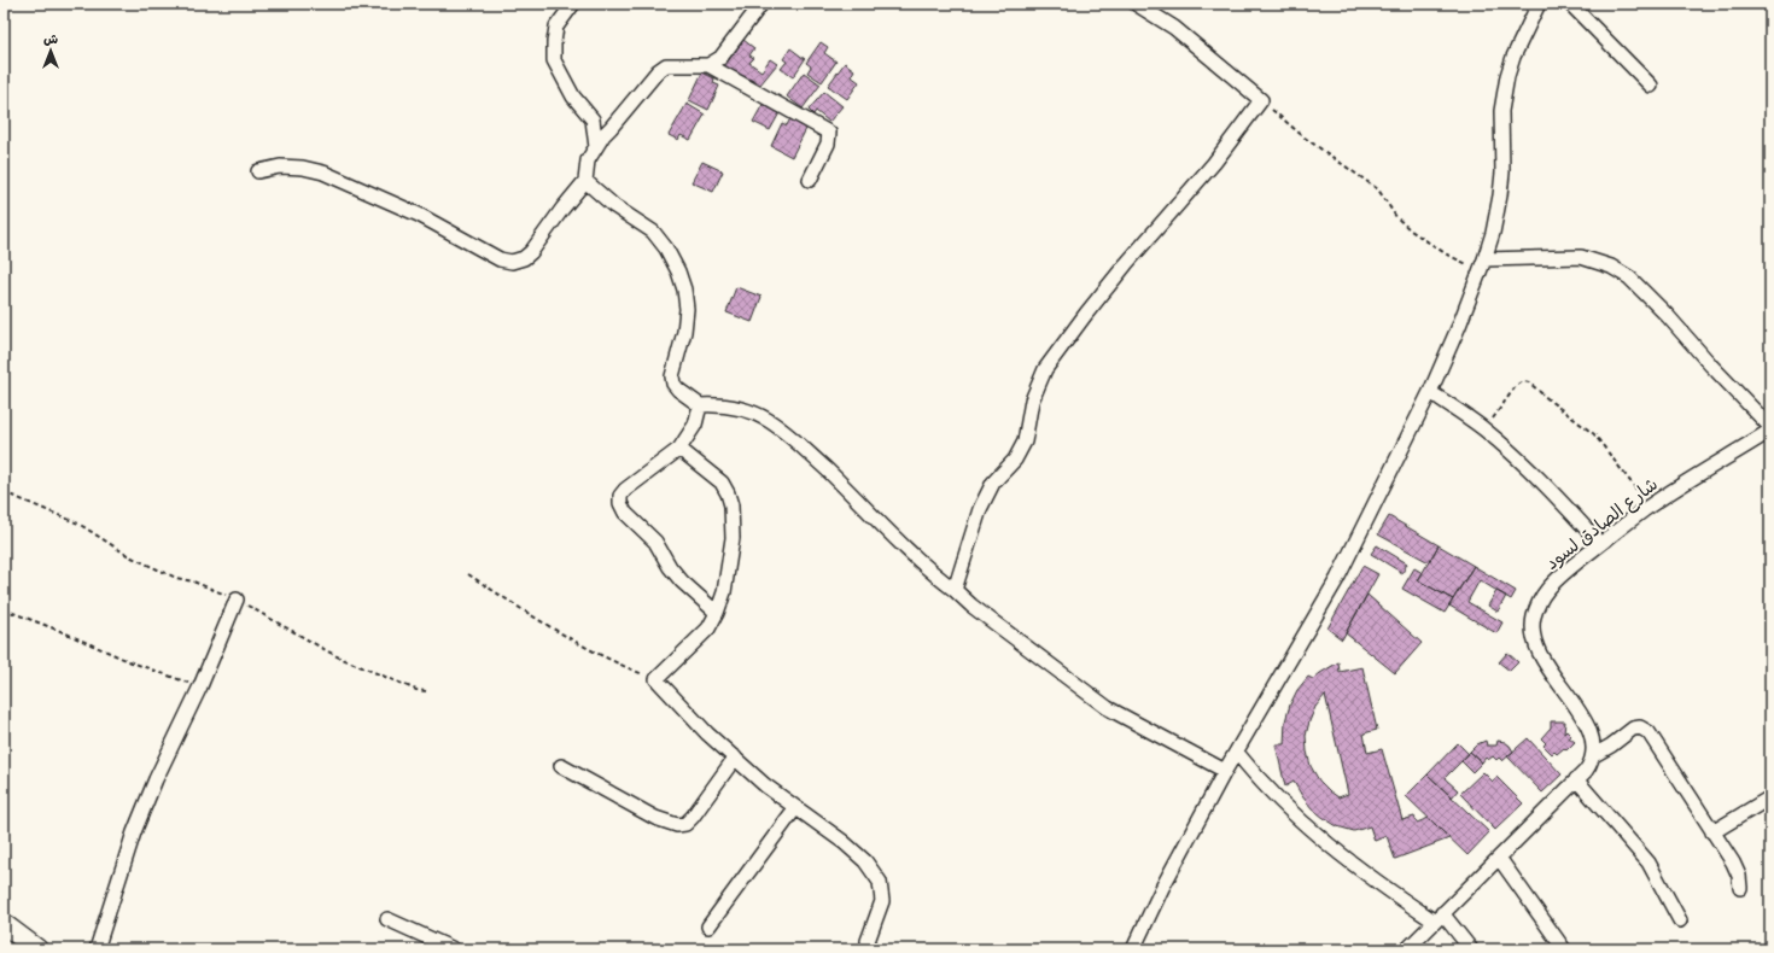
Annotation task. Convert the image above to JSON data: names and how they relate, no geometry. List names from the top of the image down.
{
  "streets": {
    "street": ["شارع الصادق لسود"]
  },
  "north": "top"
}
